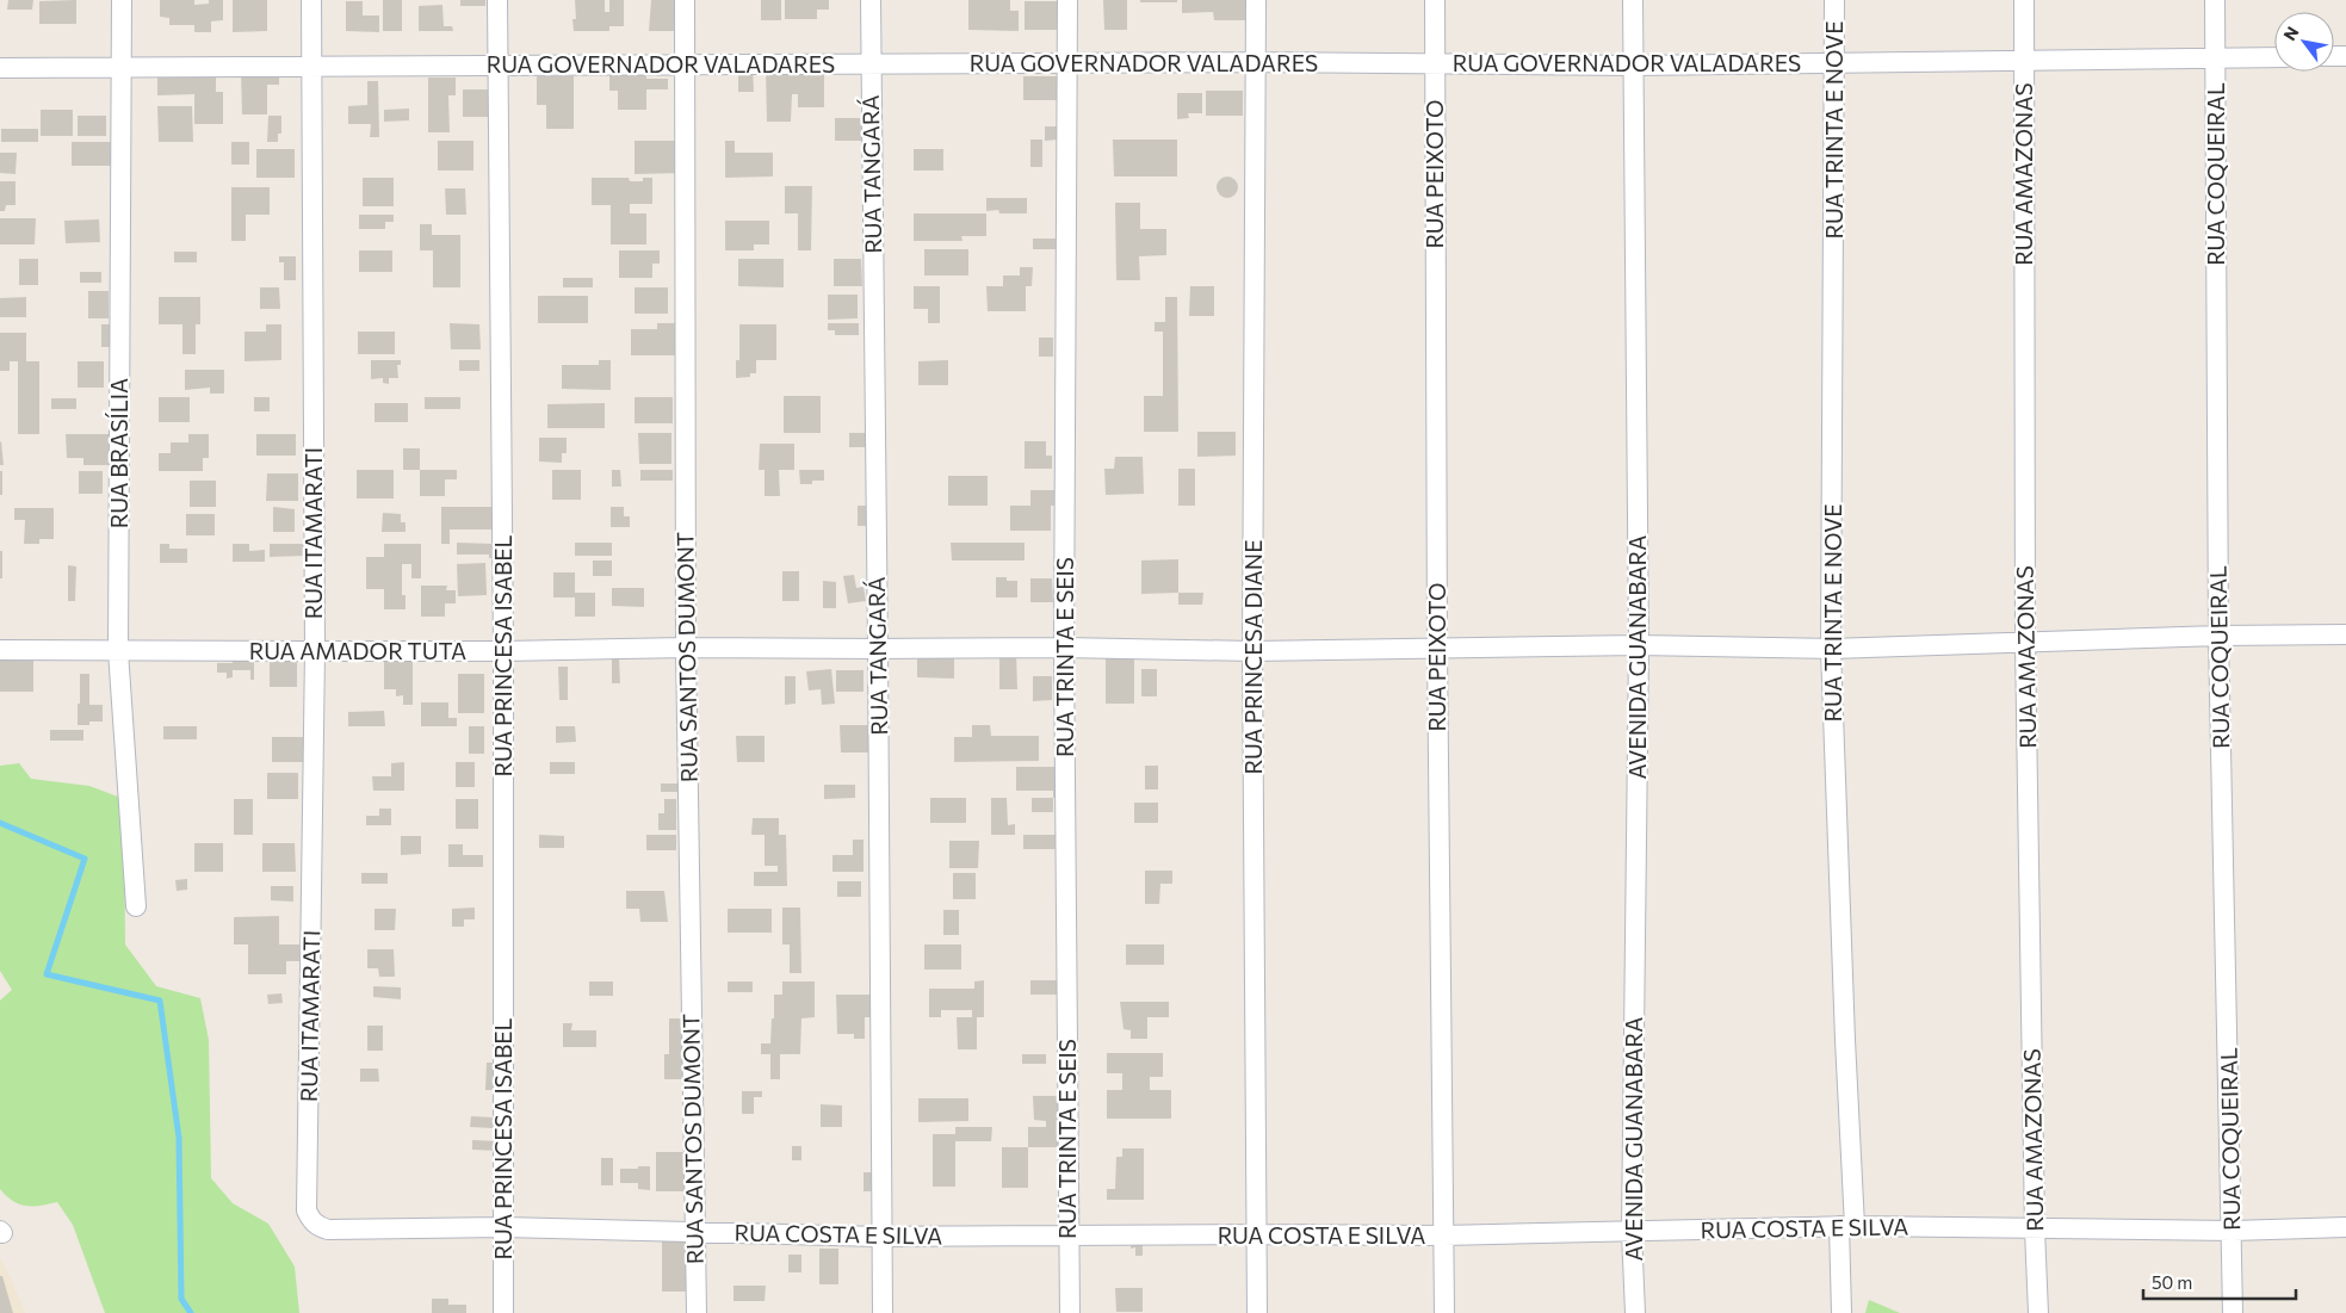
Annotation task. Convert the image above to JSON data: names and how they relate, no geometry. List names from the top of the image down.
{
  "streets": {
    "street": [
      "RUA GOVERNADOR VALADARES",
      "RUA TRINTA E NOVE",
      "RUA TANGARÁ",
      "RUA PEIXOTO",
      "RUA AMAZONAS",
      "RUA COQUEIRAL",
      "RUA BRASÍLIA",
      "RUA ITAMARATI",
      "RUA AMADOR TUTA",
      "RUA PRINCESA ISABEL",
      "RUA SANTOS DUMONT",
      "RUA TRINTA E SEIS",
      "RUA PRINCESA DIANE",
      "AVENIDA GUANABARA",
      "RUA COSTA E SILVA"
    ]
  },
  "crossings": [
    ["RUA GOVERNADOR VALADARES", "RUA TRINTA E NOVE"],
    ["RUA GOVERNADOR VALADARES", "RUA TANGARÁ"],
    ["RUA GOVERNADOR VALADARES", "RUA PEIXOTO"],
    ["RUA GOVERNADOR VALADARES", "RUA AMAZONAS"],
    ["RUA GOVERNADOR VALADARES", "RUA COQUEIRAL"],
    ["RUA GOVERNADOR VALADARES", "RUA BRASÍLIA"],
    ["RUA GOVERNADOR VALADARES", "RUA ITAMARATI"],
    ["RUA GOVERNADOR VALADARES", "RUA PRINCESA ISABEL"],
    ["RUA GOVERNADOR VALADARES", "RUA SANTOS DUMONT"],
    ["RUA GOVERNADOR VALADARES", "RUA TRINTA E SEIS"],
    ["RUA GOVERNADOR VALADARES", "RUA PRINCESA DIANE"],
    ["RUA GOVERNADOR VALADARES", "AVENIDA GUANABARA"],
    ["RUA TRINTA E NOVE", "RUA AMADOR TUTA"],
    ["RUA TRINTA E NOVE", "RUA COSTA E SILVA"],
    ["RUA TANGARÁ", "RUA AMADOR TUTA"],
    ["RUA TANGARÁ", "RUA COSTA E SILVA"],
    ["RUA PEIXOTO", "RUA AMADOR TUTA"],
    ["RUA PEIXOTO", "RUA COSTA E SILVA"],
    ["RUA AMAZONAS", "RUA AMADOR TUTA"],
    ["RUA AMAZONAS", "RUA COSTA E SILVA"],
    ["RUA COQUEIRAL", "RUA AMADOR TUTA"],
    ["RUA COQUEIRAL", "RUA COSTA E SILVA"],
    ["RUA BRASÍLIA", "RUA AMADOR TUTA"],
    ["RUA ITAMARATI", "RUA AMADOR TUTA"],
    ["RUA ITAMARATI", "RUA COSTA E SILVA"],
    ["RUA AMADOR TUTA", "RUA PRINCESA ISABEL"],
    ["RUA AMADOR TUTA", "RUA SANTOS DUMONT"],
    ["RUA AMADOR TUTA", "RUA TRINTA E SEIS"],
    ["RUA AMADOR TUTA", "RUA PRINCESA DIANE"],
    ["RUA AMADOR TUTA", "AVENIDA GUANABARA"],
    ["RUA PRINCESA ISABEL", "RUA COSTA E SILVA"],
    ["RUA SANTOS DUMONT", "RUA COSTA E SILVA"],
    ["RUA TRINTA E SEIS", "RUA COSTA E SILVA"],
    ["RUA PRINCESA DIANE", "RUA COSTA E SILVA"],
    ["AVENIDA GUANABARA", "RUA COSTA E SILVA"]
  ],
  "scale_bar": "50 m",
  "north": "top left"
}
